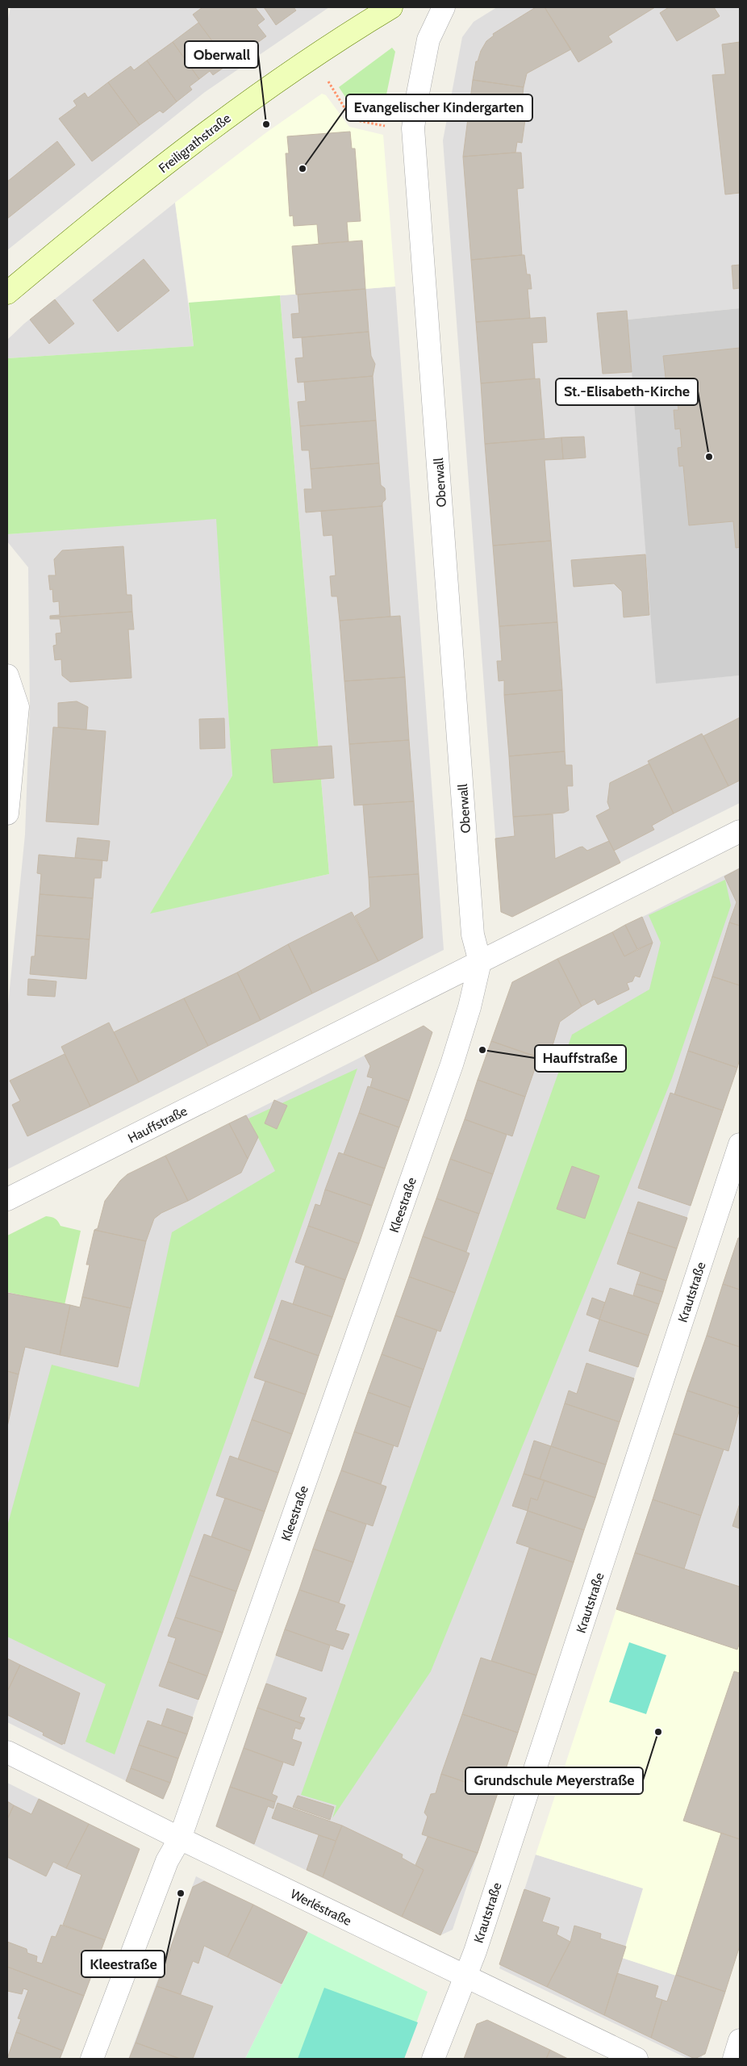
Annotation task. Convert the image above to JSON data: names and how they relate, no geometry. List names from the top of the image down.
{
  "streets": {
    "street": [
      "Freiligrathstraße",
      "Oberwall",
      "Hauffstraße",
      "Kleestraße",
      "Krautstraße",
      "Werléstraße"
    ]
  },
  "crossings": [
    ["Oberwall", "Hauffstraße"],
    ["Oberwall", "Kleestraße"],
    ["Hauffstraße", "Kleestraße"],
    ["Kleestraße", "Werléstraße"],
    ["Krautstraße", "Werléstraße"]
  ],
  "places": [
    "Oberwall",
    "Evangelischer Kindergarten",
    "St.-Elisabeth-Kirche",
    "Hauffstraße",
    "Grundschule Meyerstraße",
    "Kleestraße"
  ]
}
